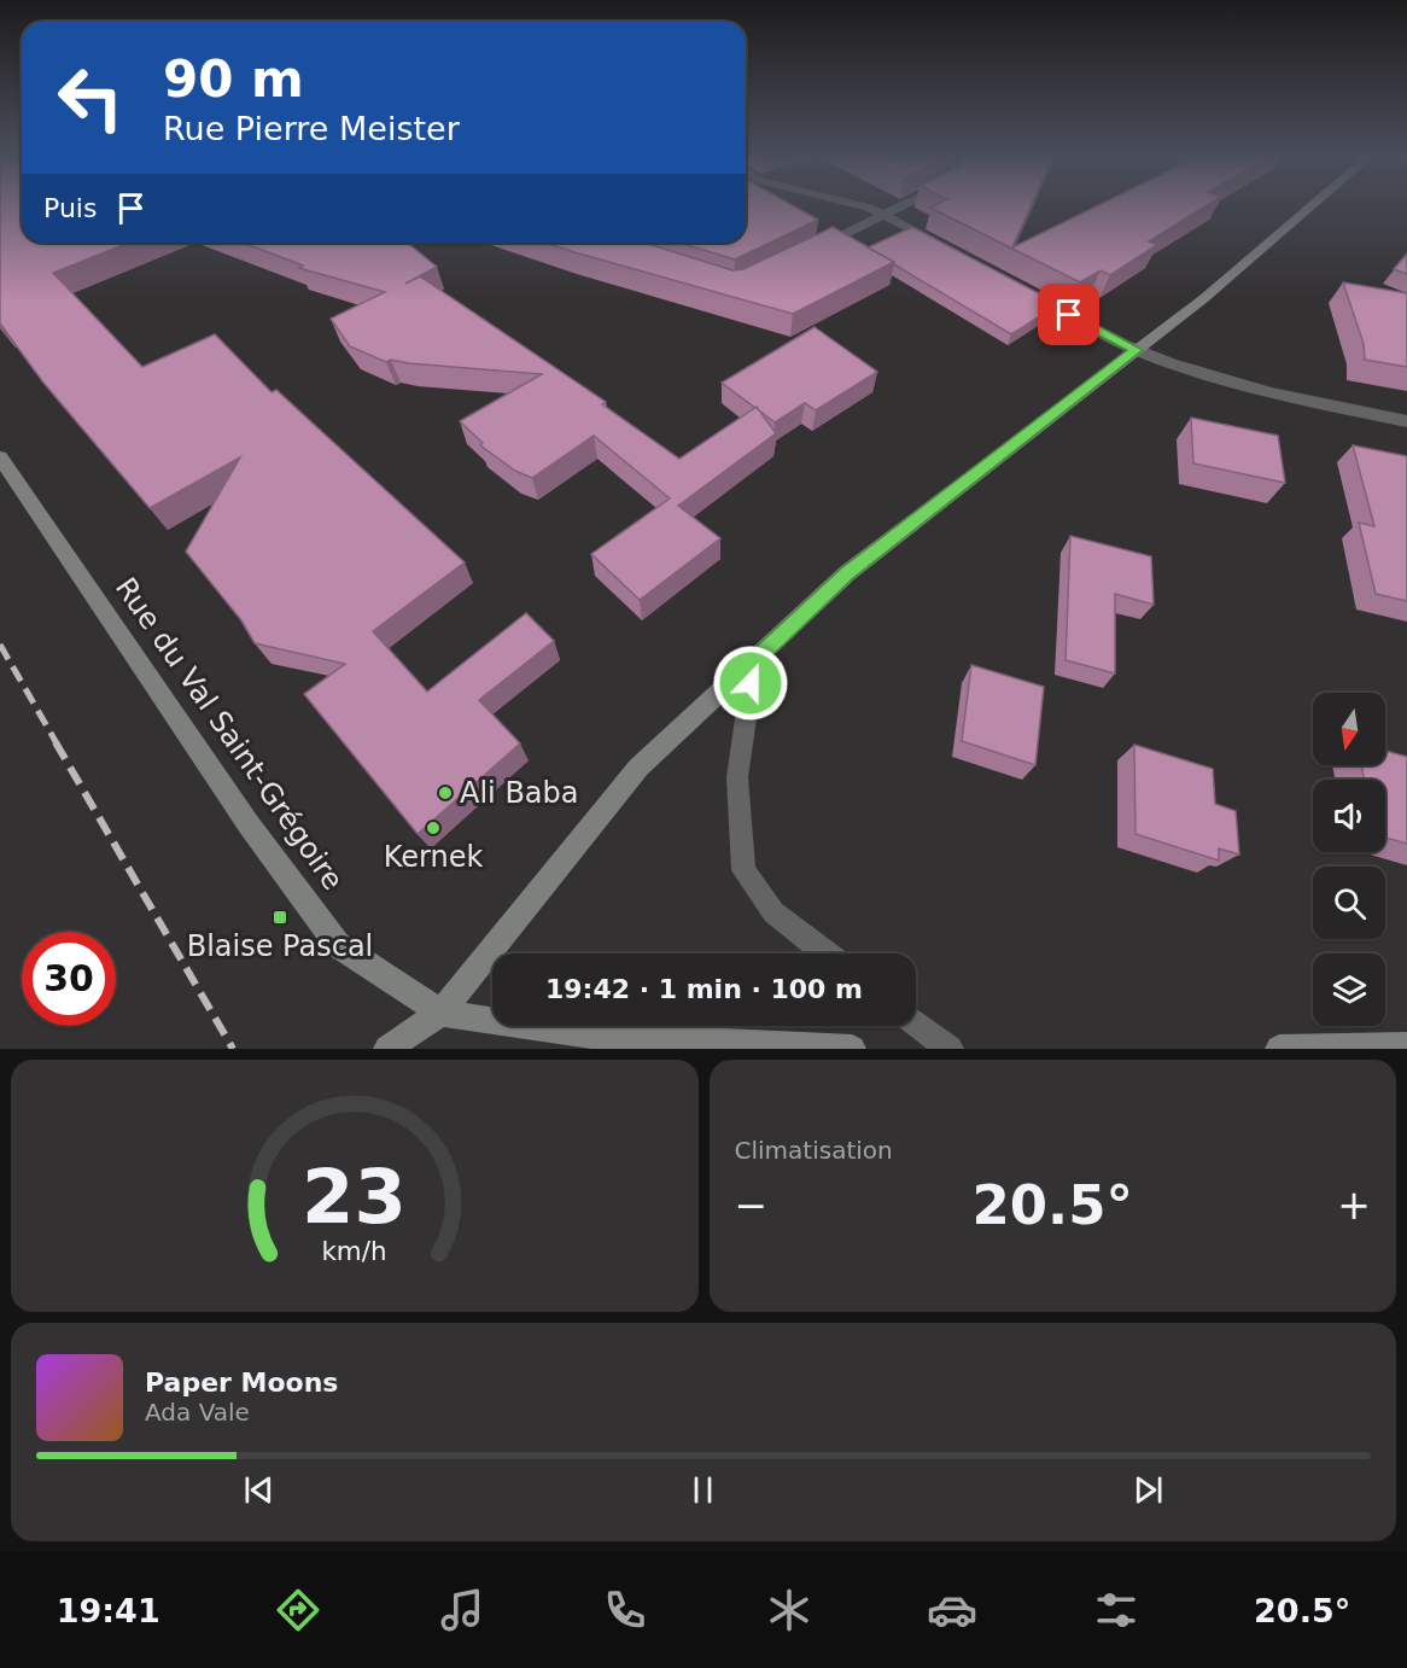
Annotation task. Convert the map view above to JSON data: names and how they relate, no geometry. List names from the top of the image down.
{
  "streets": {
    "street": ["Rue du Val Saint-Grégoire"]
  },
  "places": {
    "other": ["Ali Baba", "Kernek"],
    "transit": ["Blaise Pascal"]
  },
  "north": "bottom",
  "page": {
    "turn": ["90 m", "Rue Pierre Meister"],
    "then": "Puis",
    "limit": "30",
    "trip": "19:42 · 1 min · 100 m",
    "tile": "Climatisation",
    "heat": ["−", "20.5°", "+"],
    "song": ["Paper Moons", "Ada Vale"],
    "tabs": ["19:41", "20.5°"],
    "gauge": ["23", "km/h"]
  }
}
